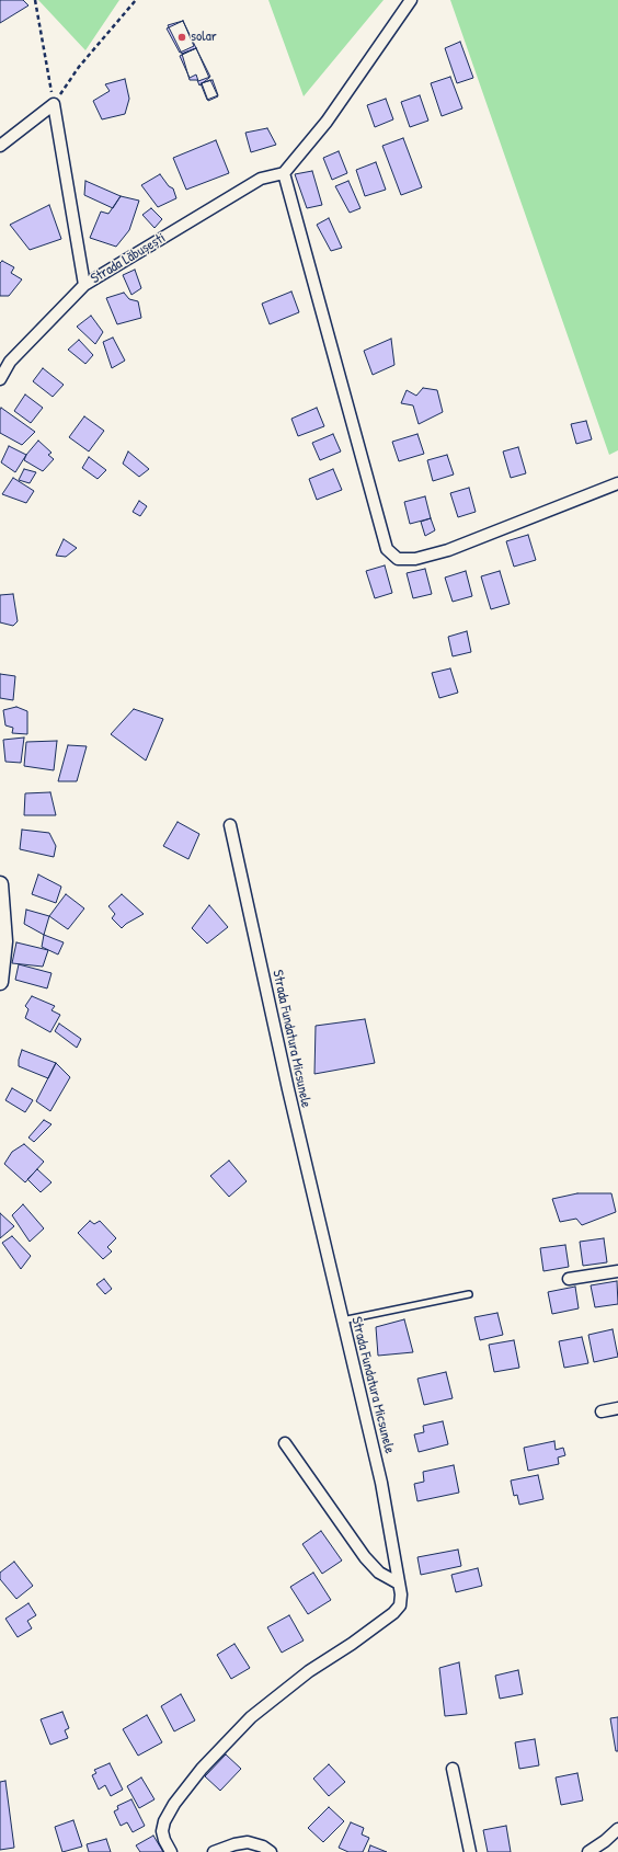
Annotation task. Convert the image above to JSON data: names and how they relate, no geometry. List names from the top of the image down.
{
  "streets": {
    "street": ["Strada Lăbușești", "Strada Fundatura Micsunele"]
  },
  "places": ["solar"]
}
